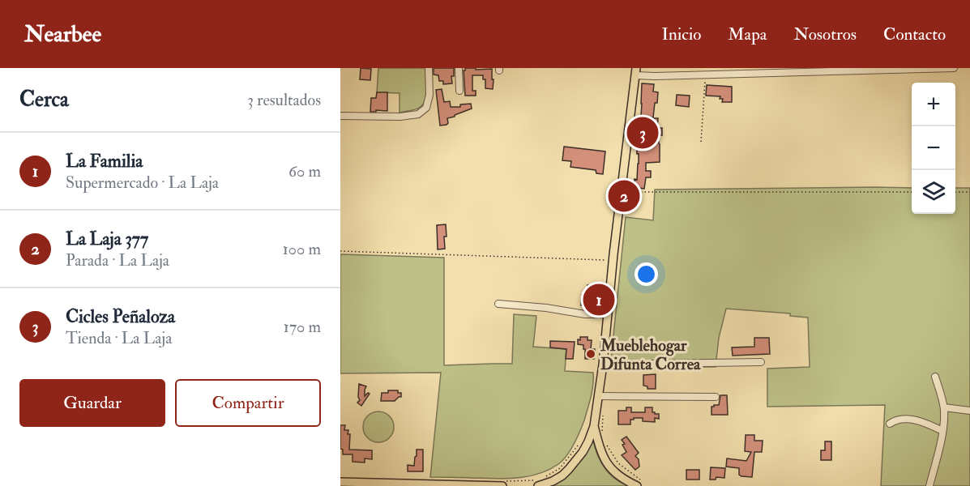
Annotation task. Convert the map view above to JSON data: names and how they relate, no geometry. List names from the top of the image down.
{
  "places": ["Mueblehogar Difunta Correa"],
  "page": {
    "header": "Nearbee",
    "nav": [
      "Inicio",
      "Mapa",
      "Nosotros",
      "Contacto"
    ],
    "heading": ["Cerca", "3 resultados"],
    "map_buttons": ["+", "−"],
    "pins": ["3", "2", "1"],
    "list": [
      {
        "mark": "1",
        "name": "La Familia",
        "note": "Supermercado · La Laja",
        "value": "60 m"
      },
      {
        "mark": "2",
        "name": "La Laja 377",
        "note": "Parada · La Laja",
        "value": "100 m"
      },
      {
        "mark": "3",
        "name": "Cicles Peñaloza",
        "note": "Tienda · La Laja",
        "value": "170 m"
      }
    ],
    "buttons": ["Guardar", "Compartir"]
  }
}
